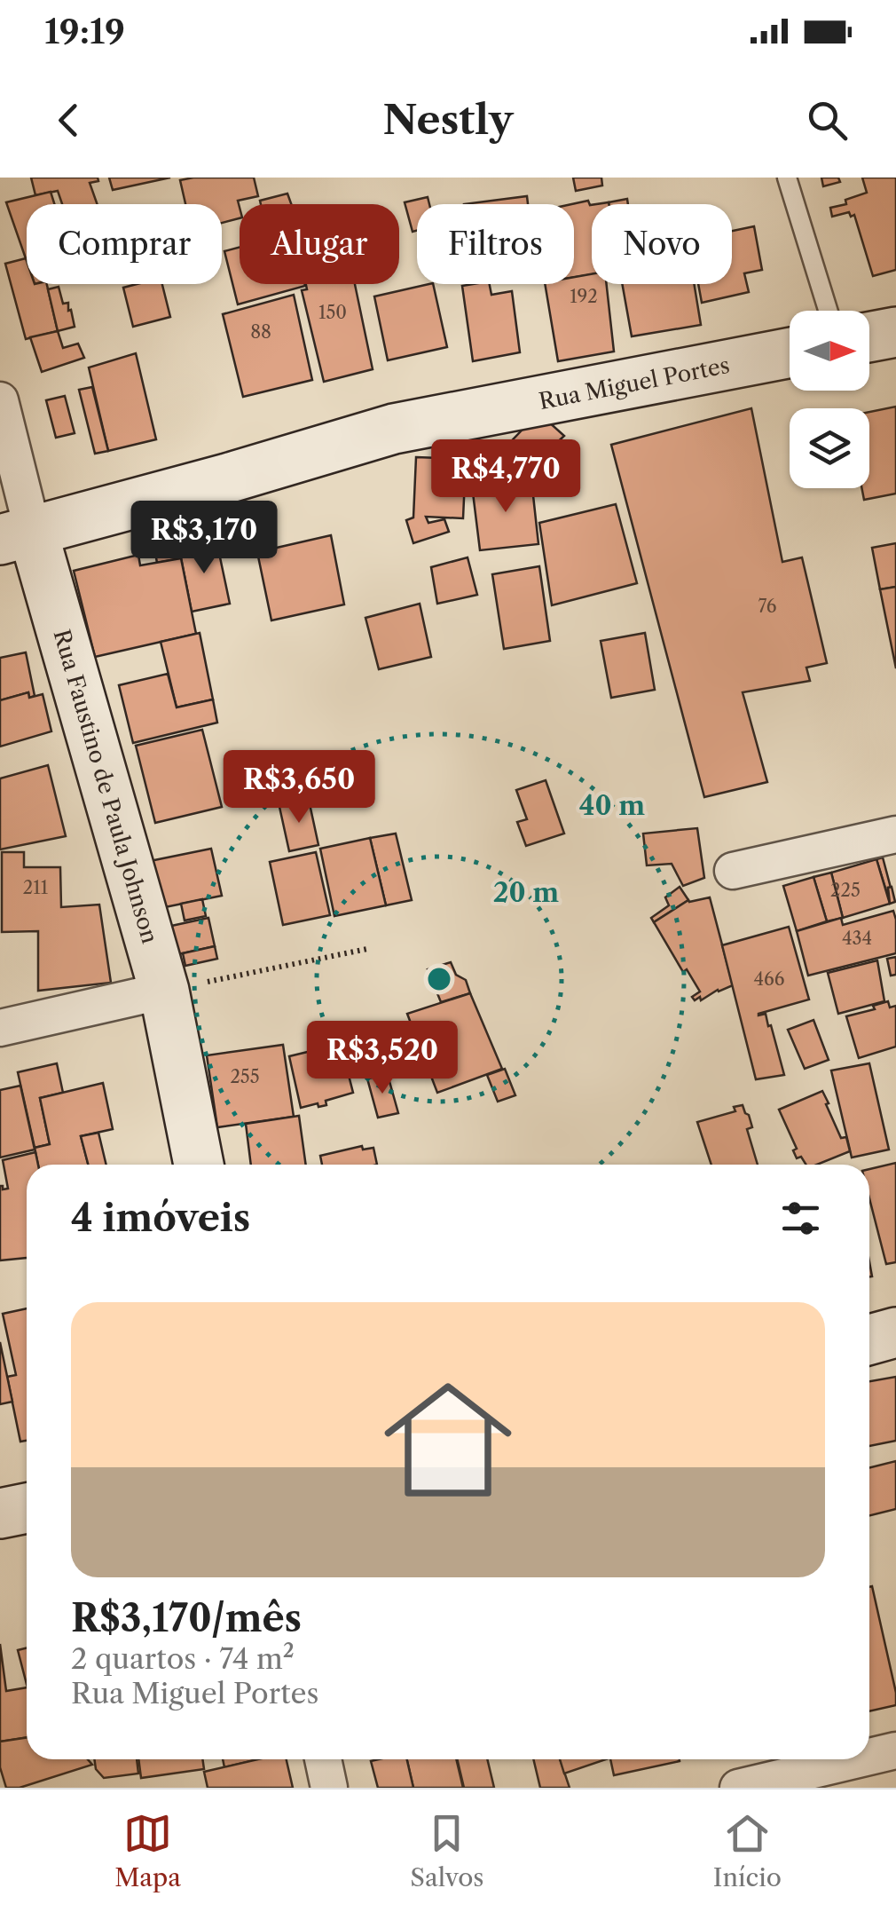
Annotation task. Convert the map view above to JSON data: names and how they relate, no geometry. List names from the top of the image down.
{
  "streets": {
    "street": ["Rua Miguel Portes", "Rua Faustino de Paula Johnson"]
  },
  "crossings": [
    ["Rua Miguel Portes", "Rua Faustino de Paula Johnson"]
  ],
  "house_numbers": [
    "192",
    "150",
    "88",
    "76",
    "211",
    "225",
    "434",
    "466",
    "255"
  ],
  "north": "right",
  "page": {
    "status": "19:19",
    "header": "Nestly",
    "chip": [
      "Comprar",
      "Alugar",
      "Filtros",
      "Novo"
    ],
    "price": [
      "R$4,770",
      "R$3,170",
      "R$3,650",
      "R$3,520"
    ],
    "heading": "4 imóveis",
    "list": [
      {
        "name": "R$3,170/mês",
        "note": "2 quartos · 74 m² · Rua Miguel Portes"
      }
    ],
    "tabs": ["Mapa", "Salvos", "Início"]
  },
  "rings": ["40 m", "20 m"]
}
